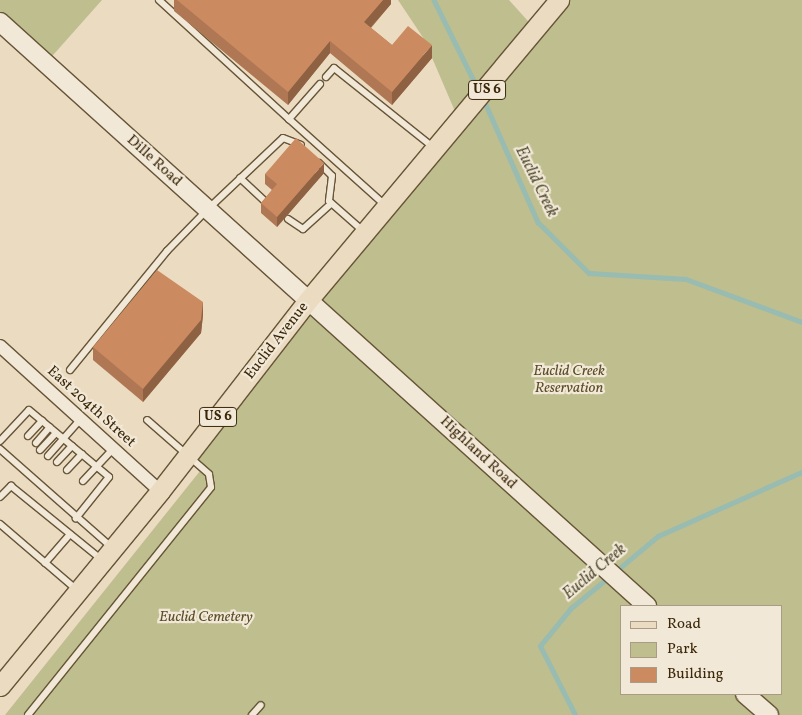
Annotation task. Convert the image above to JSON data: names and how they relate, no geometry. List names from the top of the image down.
{
  "streets": {
    "main road": ["US 6", "Euclid Avenue"],
    "street": ["Dille Road", "East 204th Street", "Highland Road"]
  },
  "crossings": [
    ["Dille Road", "Euclid Avenue"],
    ["Dille Road", "Highland Road"],
    ["Euclid Avenue", "East 204th Street"],
    ["Euclid Avenue", "Highland Road"]
  ],
  "water": ["Euclid Creek"],
  "parks": ["Euclid Creek Reservation", "Euclid Cemetery"],
  "legend": ["Road", "Park", "Building"]
}
